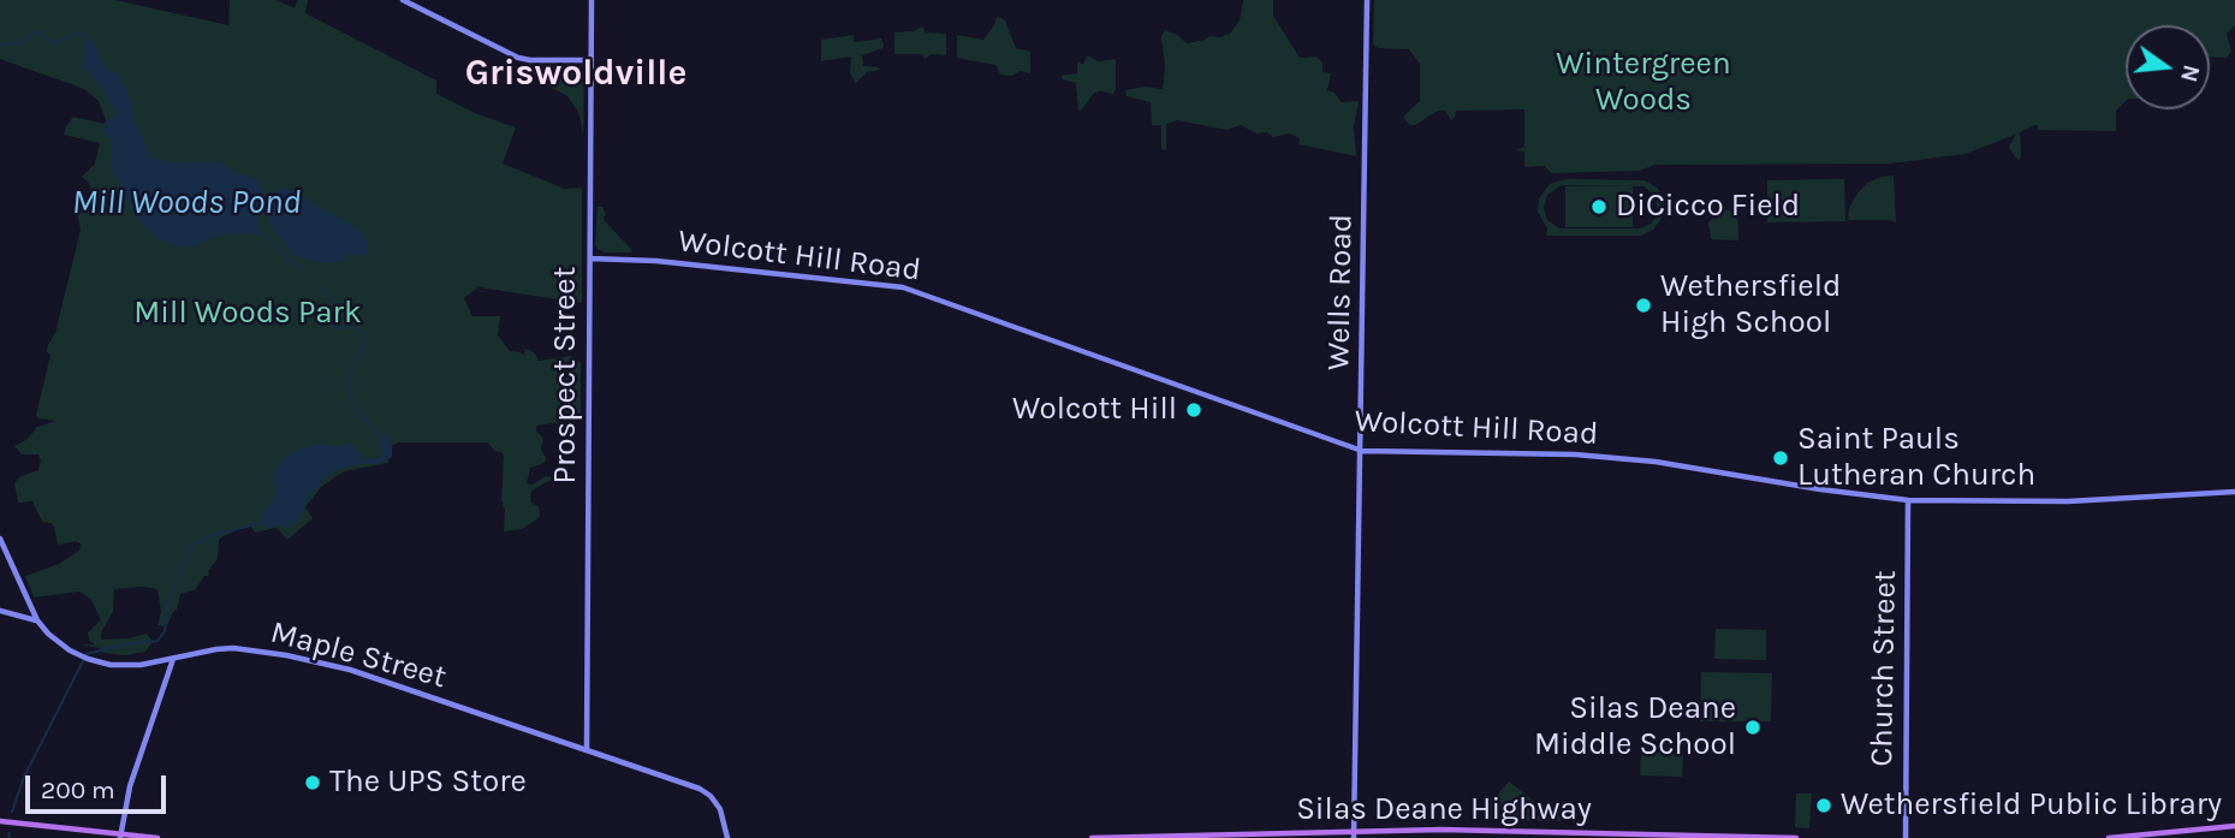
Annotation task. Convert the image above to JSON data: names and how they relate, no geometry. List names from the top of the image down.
{
  "streets": {
    "main road": ["Silas Deane Highway"],
    "street": [
      "Wolcott Hill Road",
      "Wells Road",
      "Prospect Street",
      "Maple Street",
      "Church Street"
    ]
  },
  "crossings": [
    ["Wolcott Hill Road", "Wells Road"],
    ["Wolcott Hill Road", "Prospect Street"],
    ["Wolcott Hill Road", "Church Street"],
    ["Wells Road", "Silas Deane Highway"],
    ["Prospect Street", "Maple Street"]
  ],
  "districts": ["Griswoldville"],
  "water": ["Mill Woods Pond"],
  "parks": ["Wintergreen Woods", "Mill Woods Park"],
  "places": [
    "DiCicco Field",
    "Wethersfield High School",
    "Wolcott Hill",
    "Saint Pauls Lutheran Church",
    "Silas Deane Middle School",
    "The UPS Store",
    "Wethersfield Public Library"
  ],
  "scale_bar": "200 m",
  "north": "right"
}
